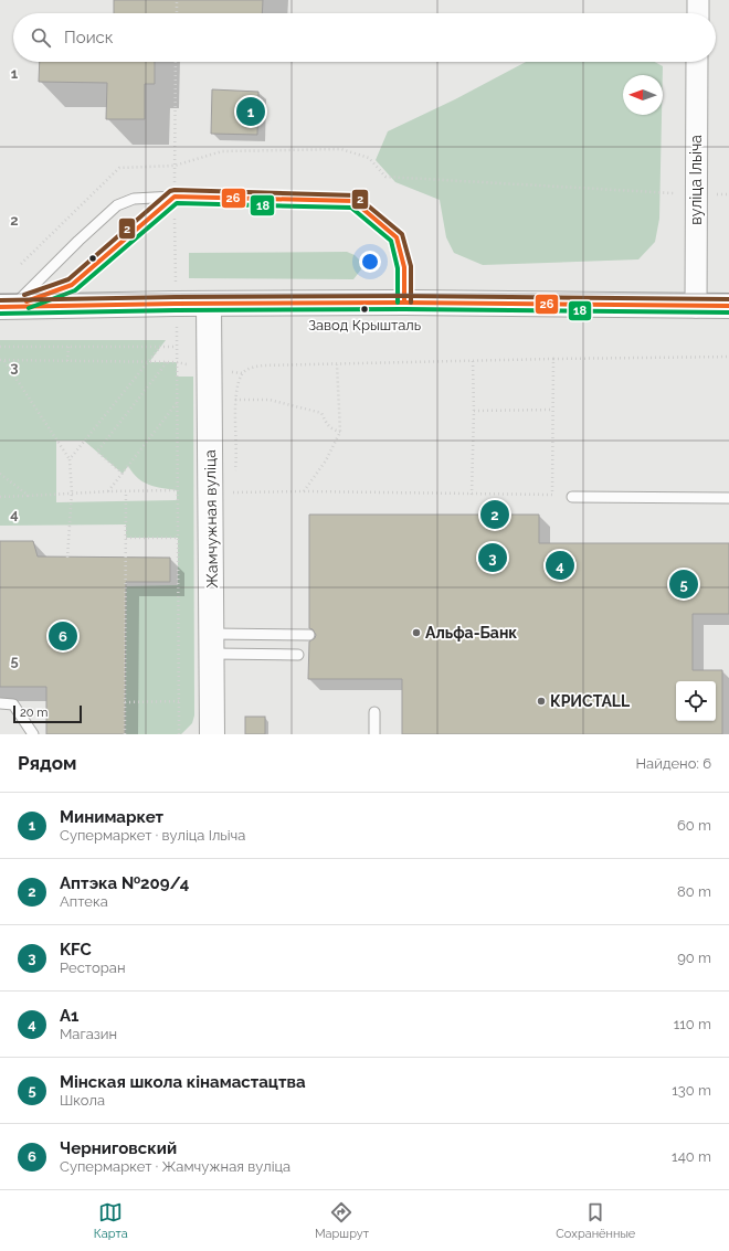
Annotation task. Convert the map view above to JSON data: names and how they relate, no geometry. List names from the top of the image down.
{
  "streets": {
    "main road": ["Жамчужная вуліца"],
    "street": ["вуліца Ільіча"]
  },
  "places": ["Завод Крышталь", "Альфа-Банк", "КРИСТАLL"],
  "lines": ["transit line 2", "transit line 26", "transit line 18"],
  "scale_bar": "20 m",
  "north": "left",
  "page": {
    "search": "Поиск",
    "pins": [
      "1",
      "2",
      "3",
      "4",
      "5",
      "6"
    ],
    "scale": "20 m",
    "heading": ["Рядом", "Найдено: 6"],
    "list": [
      {
        "mark": "1",
        "name": "Минимаркет",
        "note": "Супермаркет · вуліца Ільіча",
        "value": "60 m"
      },
      {
        "mark": "2",
        "name": "Аптэка №209/4",
        "note": "Аптека",
        "value": "80 m"
      },
      {
        "mark": "3",
        "name": "KFC",
        "note": "Ресторан",
        "value": "90 m"
      },
      {
        "mark": "4",
        "name": "A1",
        "note": "Магазин",
        "value": "110 m"
      },
      {
        "mark": "5",
        "name": "Мінская школа кінамастацтва",
        "note": "Школа",
        "value": "130 m"
      },
      {
        "mark": "6",
        "name": "Черниговский",
        "note": "Супермаркет · Жамчужная вуліца",
        "value": "140 m"
      }
    ],
    "nav": ["Карта", "Маршрут", "Сохранённые"]
  },
  "grid": {
    "rows": [
      "1",
      "2",
      "3",
      "4",
      "5"
    ]
  }
}
